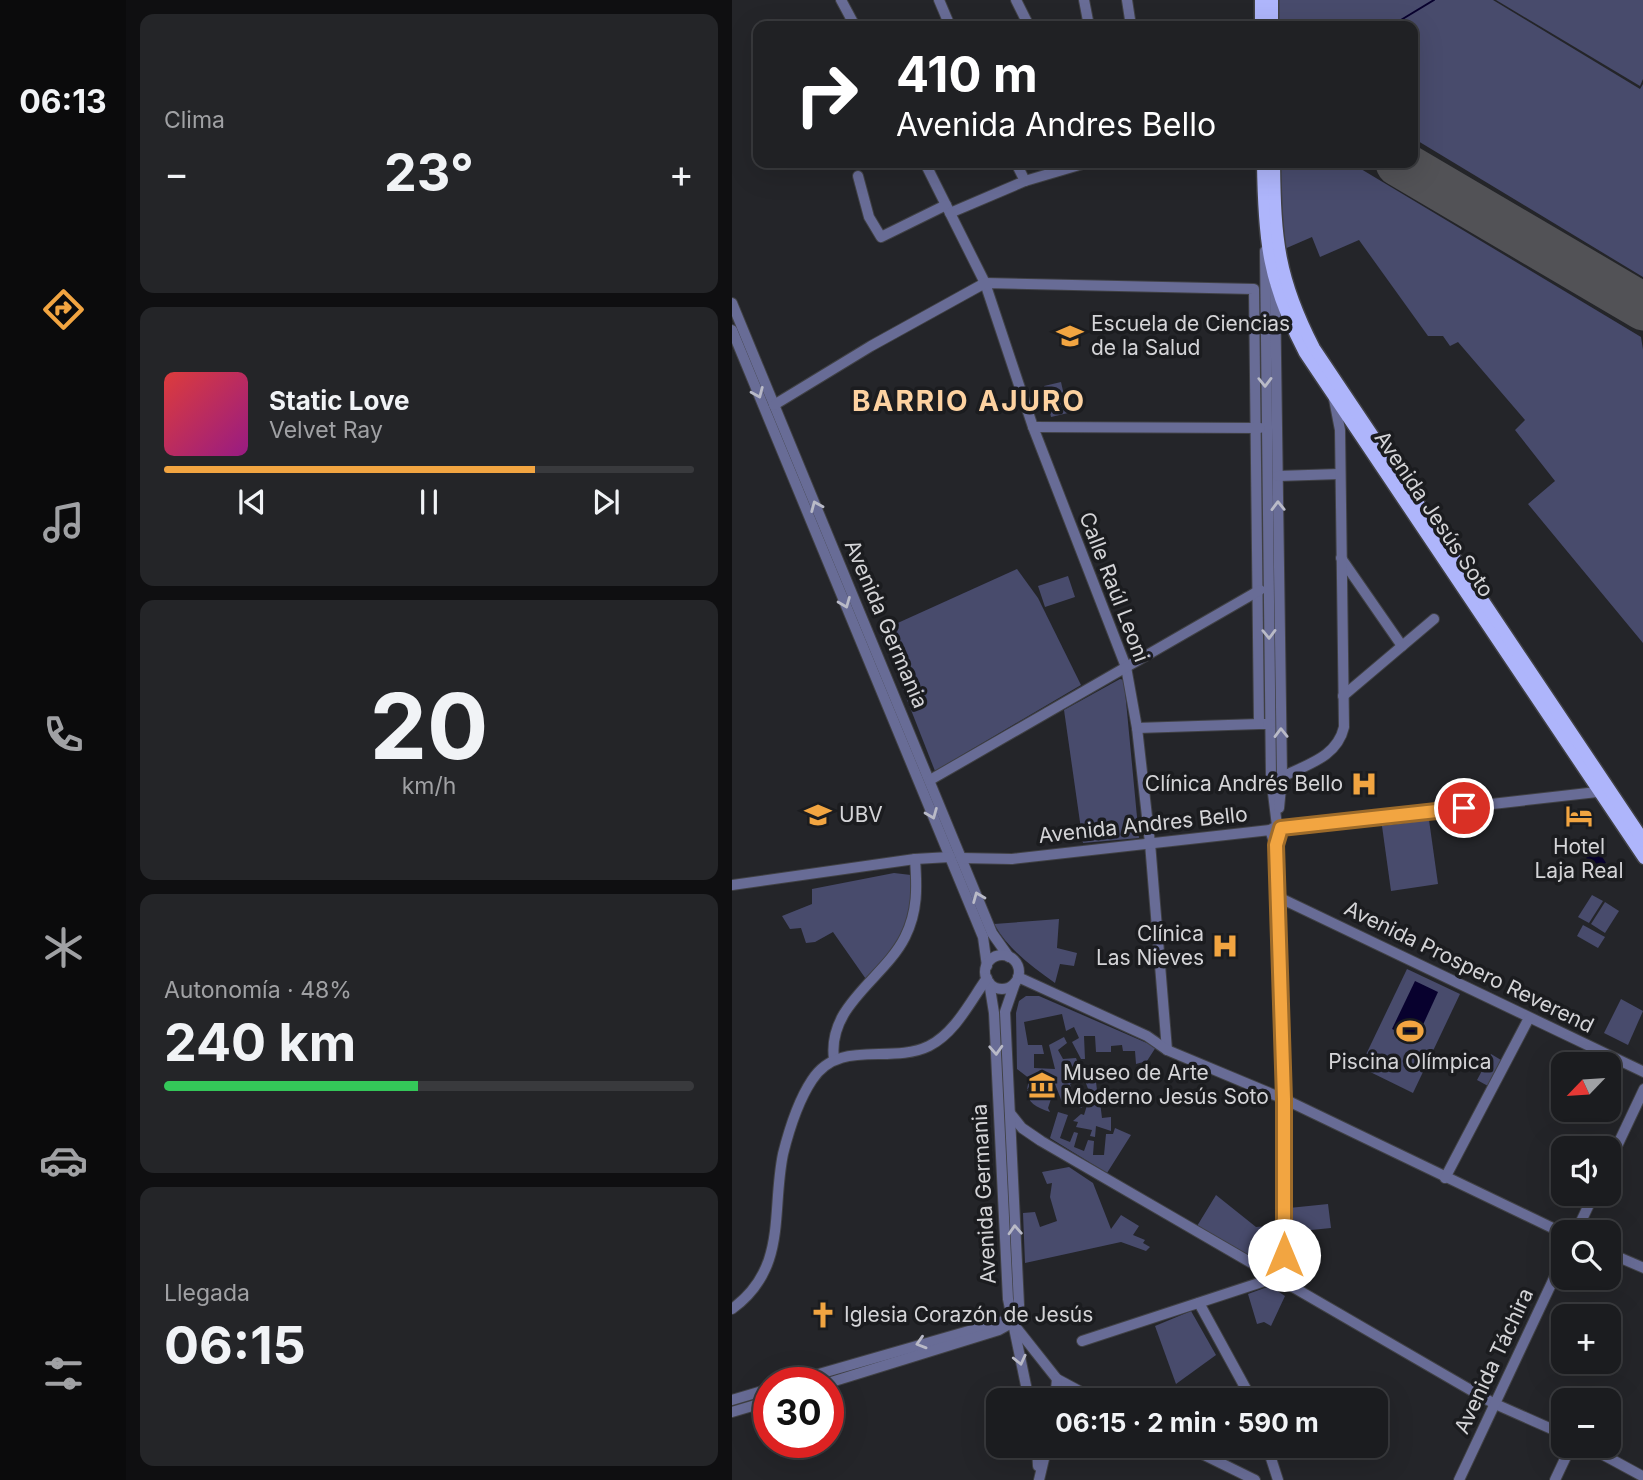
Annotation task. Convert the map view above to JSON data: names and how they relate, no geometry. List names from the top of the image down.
{
  "streets": {
    "main road": ["Avenida Jesús Soto"],
    "street": [
      "Calle Raúl Leoni",
      "Avenida Germania",
      "Avenida Andres Bello",
      "Avenida Prospero Reverend",
      "Avenida Táchira"
    ]
  },
  "crossings": [
    ["Avenida Jesús Soto", "Avenida Andres Bello"],
    ["Calle Raúl Leoni", "Avenida Andres Bello"],
    ["Avenida Germania", "Avenida Andres Bello"]
  ],
  "districts": ["BARRIO AJURO"],
  "places": {
    "school or university": ["Escuela de Ciencias de la Salud", "UBV"],
    "hospital": ["Clínica Andrés Bello", "Clínica Las Nieves"],
    "hotel": ["Hotel Laja Real"],
    "sports": ["Piscina Olímpica"],
    "museum": ["Museo de Arte Moderno Jesús Soto"],
    "church": ["Iglesia Corazón de Jesús"]
  },
  "north": "bottom left",
  "page": {
    "tabs": "06:13",
    "tile": [
      "Clima",
      ["20", "km/h"],
      ["Autonomía · 48%", "240 km"],
      ["Llegada", "06:15"]
    ],
    "turn": ["410 m", "Avenida Andres Bello"],
    "heat": ["−", "23°", "+"],
    "song": ["Static Love", "Velvet Ray"],
    "map_buttons": ["+", "−"],
    "limit": "30",
    "trip": "06:15 · 2 min · 590 m"
  }
}
